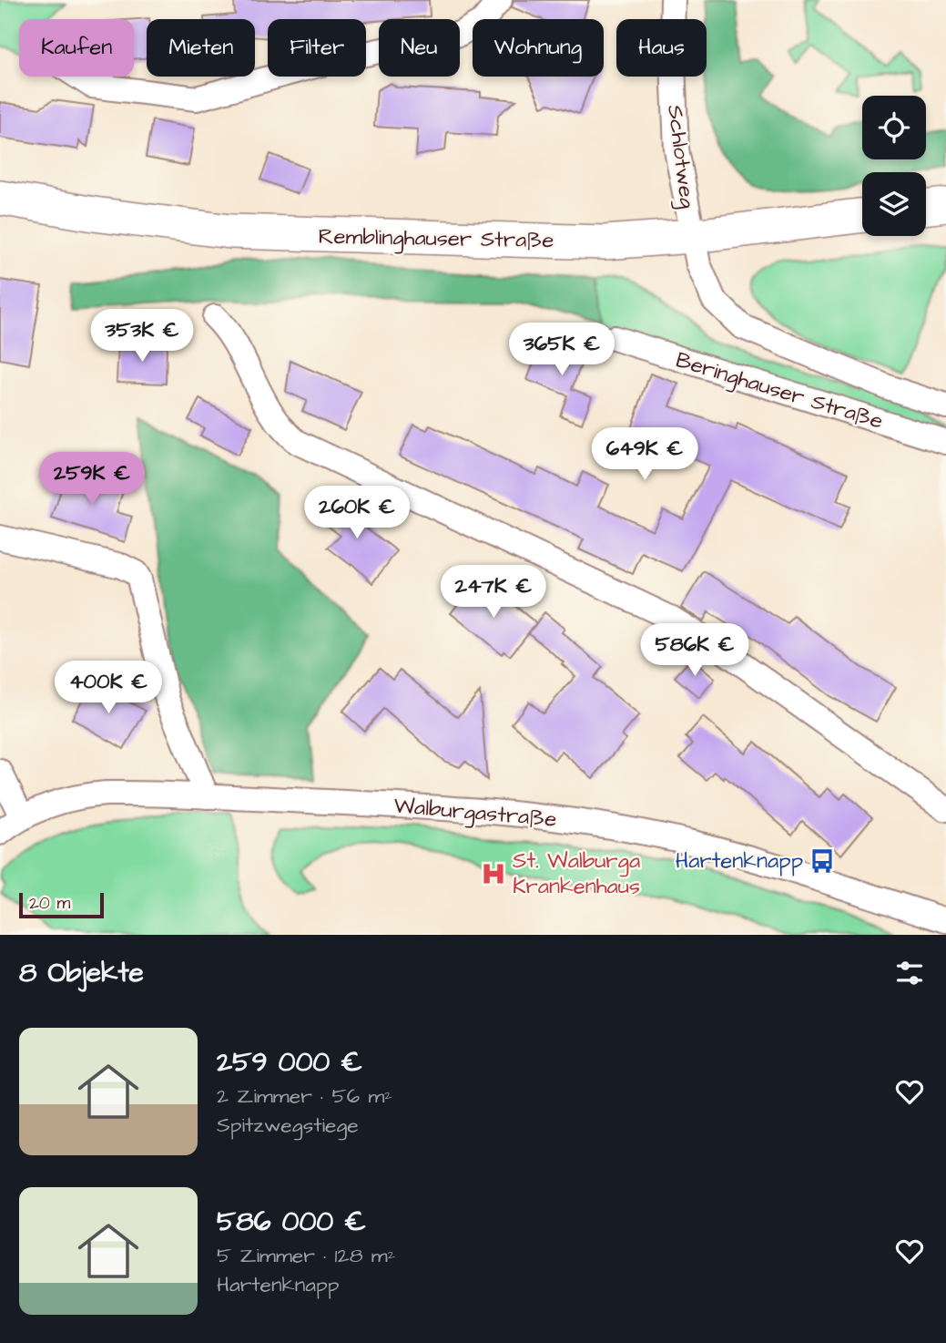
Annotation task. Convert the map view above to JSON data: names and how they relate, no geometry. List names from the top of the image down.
{
  "streets": {
    "main road": ["Remblinghauser Straße"],
    "street": ["Schlotweg", "Beringhauser Straße", "Walburgastraße"]
  },
  "crossings": [
    ["Schlotweg", "Remblinghauser Straße"],
    ["Schlotweg", "Beringhauser Straße"],
    ["Remblinghauser Straße", "Beringhauser Straße"]
  ],
  "places": {
    "bus stop": ["Hartenknapp"],
    "hospital": ["St. Walburga Krankenhaus"]
  },
  "scale_bar": "20 m",
  "page": {
    "chip": [
      "Kaufen",
      "Mieten",
      "Filter",
      "Neu",
      "Wohnung",
      "Haus"
    ],
    "price": [
      "353K €",
      "365K €",
      "649K €",
      "259K €",
      "260K €",
      "247K €",
      "586K €",
      "400K €"
    ],
    "scale": "20 m",
    "heading": "8 Objekte",
    "list": [
      {
        "name": "259 000 €",
        "note": "2 Zimmer · 56 m² · Spitzwegstiege"
      },
      {
        "name": "586 000 €",
        "note": "5 Zimmer · 128 m² · Hartenknapp"
      }
    ]
  }
}
